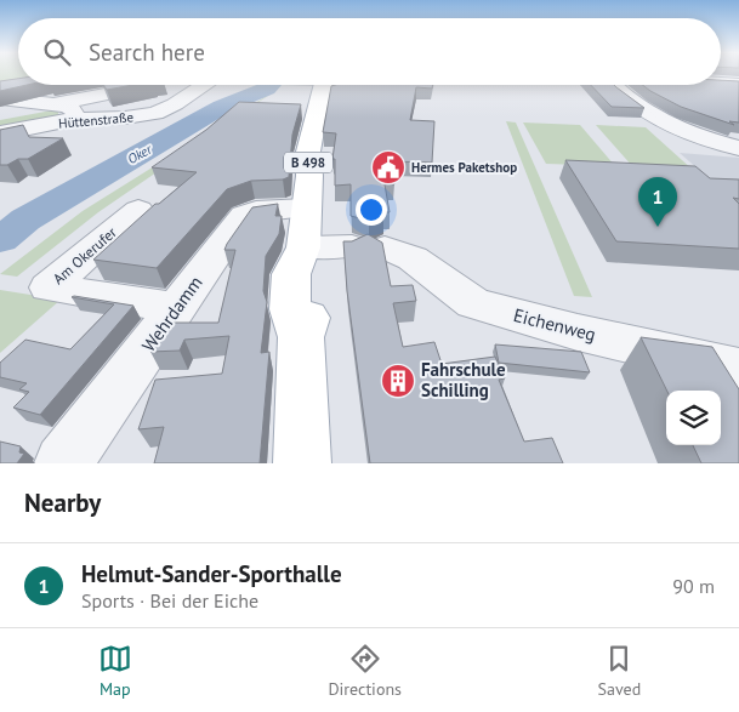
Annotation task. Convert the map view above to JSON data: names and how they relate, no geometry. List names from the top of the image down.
{
  "streets": {
    "main road": ["B 498"],
    "street": [
      "Hüttenstraße",
      "Am Okerufer",
      "Wehrdamm",
      "Eichenweg"
    ]
  },
  "crossings": [
    ["B 498", "Wehrdamm"],
    ["B 498", "Eichenweg"],
    ["Am Okerufer", "Wehrdamm"],
    ["Wehrdamm", "Eichenweg"]
  ],
  "water": ["Oker"],
  "places": {
    "public building": ["Hermes Paketshop"],
    "building": ["Fahrschule Schilling"]
  },
  "page": {
    "search": "Search here",
    "pins": "1",
    "heading": "Nearby",
    "list": [
      {
        "mark": "1",
        "name": "Helmut-Sander-Sporthalle",
        "note": "Sports · Bei der Eiche",
        "value": "90 m"
      }
    ],
    "nav": ["Map", "Directions", "Saved"]
  }
}
